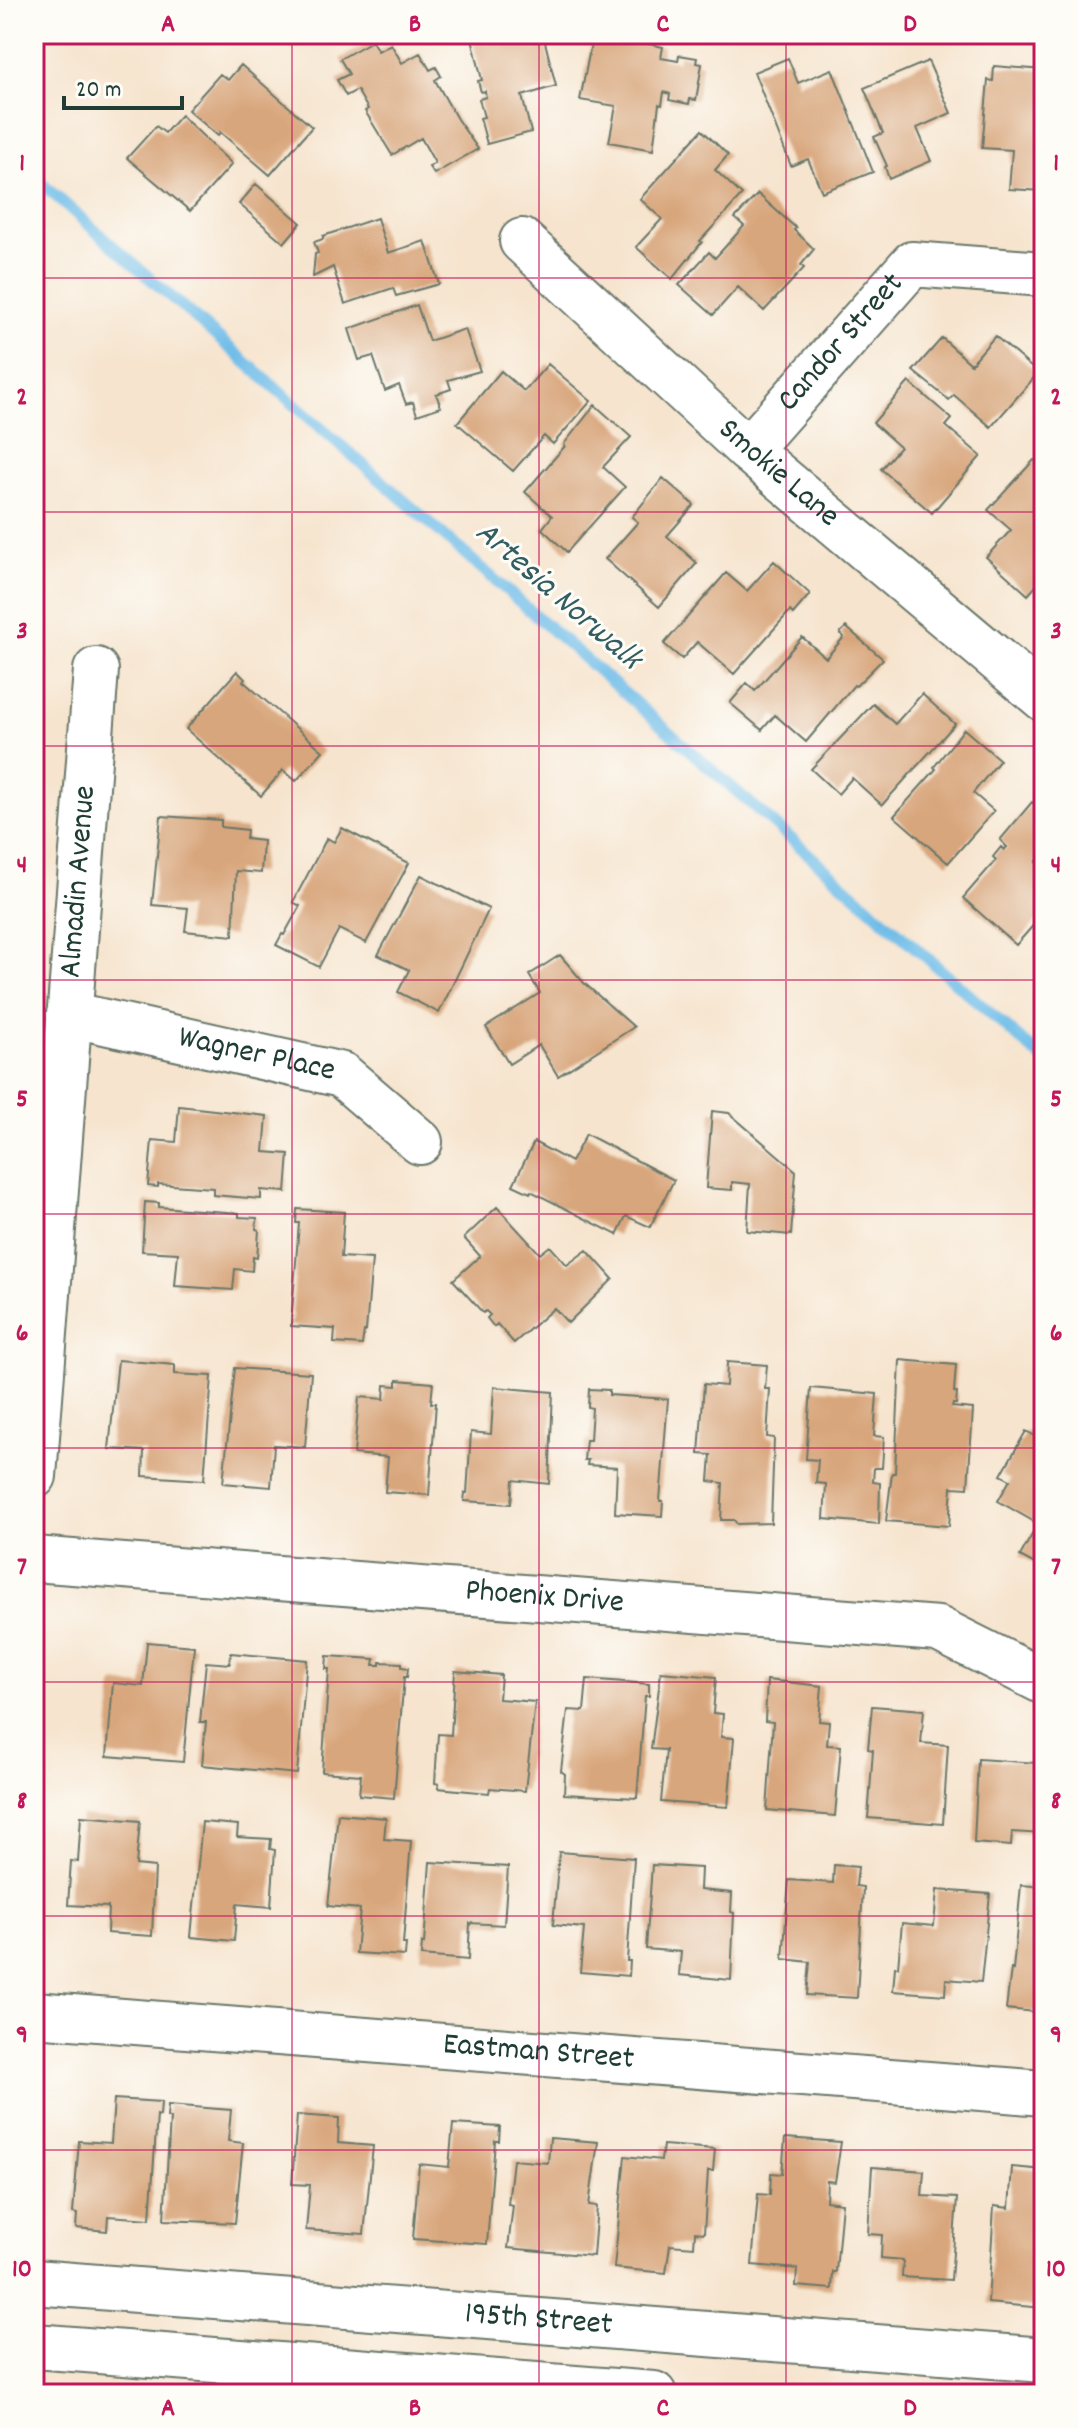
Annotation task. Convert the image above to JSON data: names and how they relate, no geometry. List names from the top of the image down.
{
  "streets": {
    "street": [
      "Candor Street",
      "Smokie Lane",
      "Almadin Avenue",
      "Wagner Place",
      "Phoenix Drive",
      "Eastman Street",
      "195th Street"
    ]
  },
  "crossings": [
    ["Candor Street", "Smokie Lane"],
    ["Almadin Avenue", "Wagner Place"]
  ],
  "water": ["Artesia Norwalk"],
  "scale_bar": "20 m",
  "grid": {
    "columns": [
      "A",
      "B",
      "C",
      "D"
    ],
    "rows": [
      "1",
      "2",
      "3",
      "4",
      "5",
      "6",
      "7",
      "8",
      "9",
      "10"
    ]
  }
}
